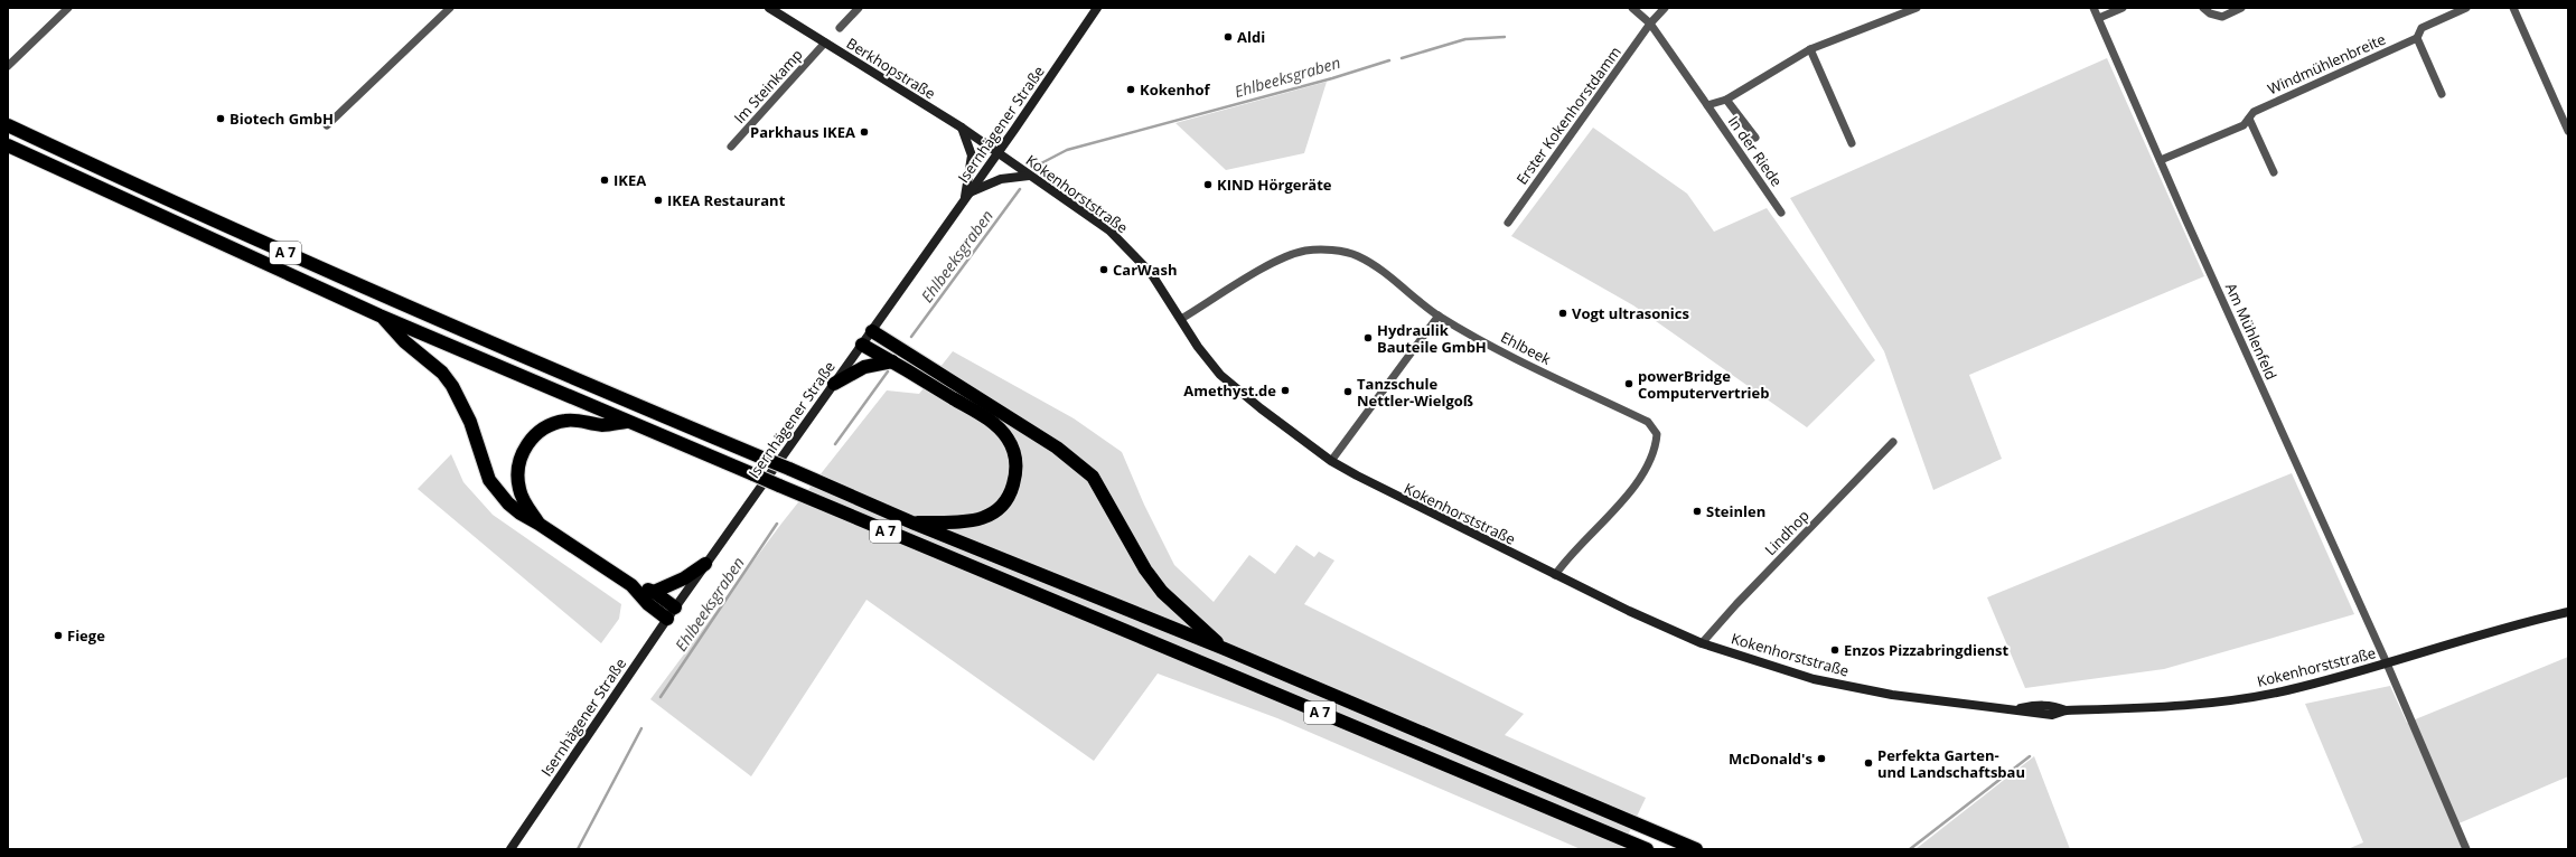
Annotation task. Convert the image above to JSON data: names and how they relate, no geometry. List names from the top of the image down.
{
  "streets": {
    "highway": ["A 7"],
    "main road": ["Berkhopstraße", "Isernhägener Straße", "Kokenhorststraße"],
    "street": [
      "Windmühlenbreite",
      "Im Steinkamp",
      "Erster Kokenhorstdamm",
      "In der Riede",
      "Am Mühlenfeld",
      "Ehlbeek",
      "Lindhop"
    ]
  },
  "crossings": [
    ["Windmühlenbreite", "Am Mühlenfeld"],
    ["Berkhopstraße", "Im Steinkamp"],
    ["Berkhopstraße", "Isernhägener Straße"],
    ["Berkhopstraße", "Kokenhorststraße"],
    ["Erster Kokenhorstdamm", "In der Riede"],
    ["Isernhägener Straße", "Kokenhorststraße"],
    ["Kokenhorststraße", "Am Mühlenfeld"],
    ["Kokenhorststraße", "Ehlbeek"],
    ["Kokenhorststraße", "Lindhop"]
  ],
  "water": ["Ehlbeeksgraben"],
  "places": [
    "Aldi",
    "Kokenhof",
    "Biotech GmbH",
    "Parkhaus IKEA",
    "IKEA",
    "KIND Hörgeräte",
    "IKEA Restaurant",
    "CarWash",
    "Vogt ultrasonics",
    "Hydraulik Bauteile GmbH",
    "powerBridge Computervertrieb",
    "Amethyst.de",
    "Tanzschule Nettler-Wielgoß",
    "Steinlen",
    "Fiege",
    "Enzos Pizzabringdienst",
    "McDonald's",
    "Perfekta Garten- und Landschaftsbau"
  ]
}
